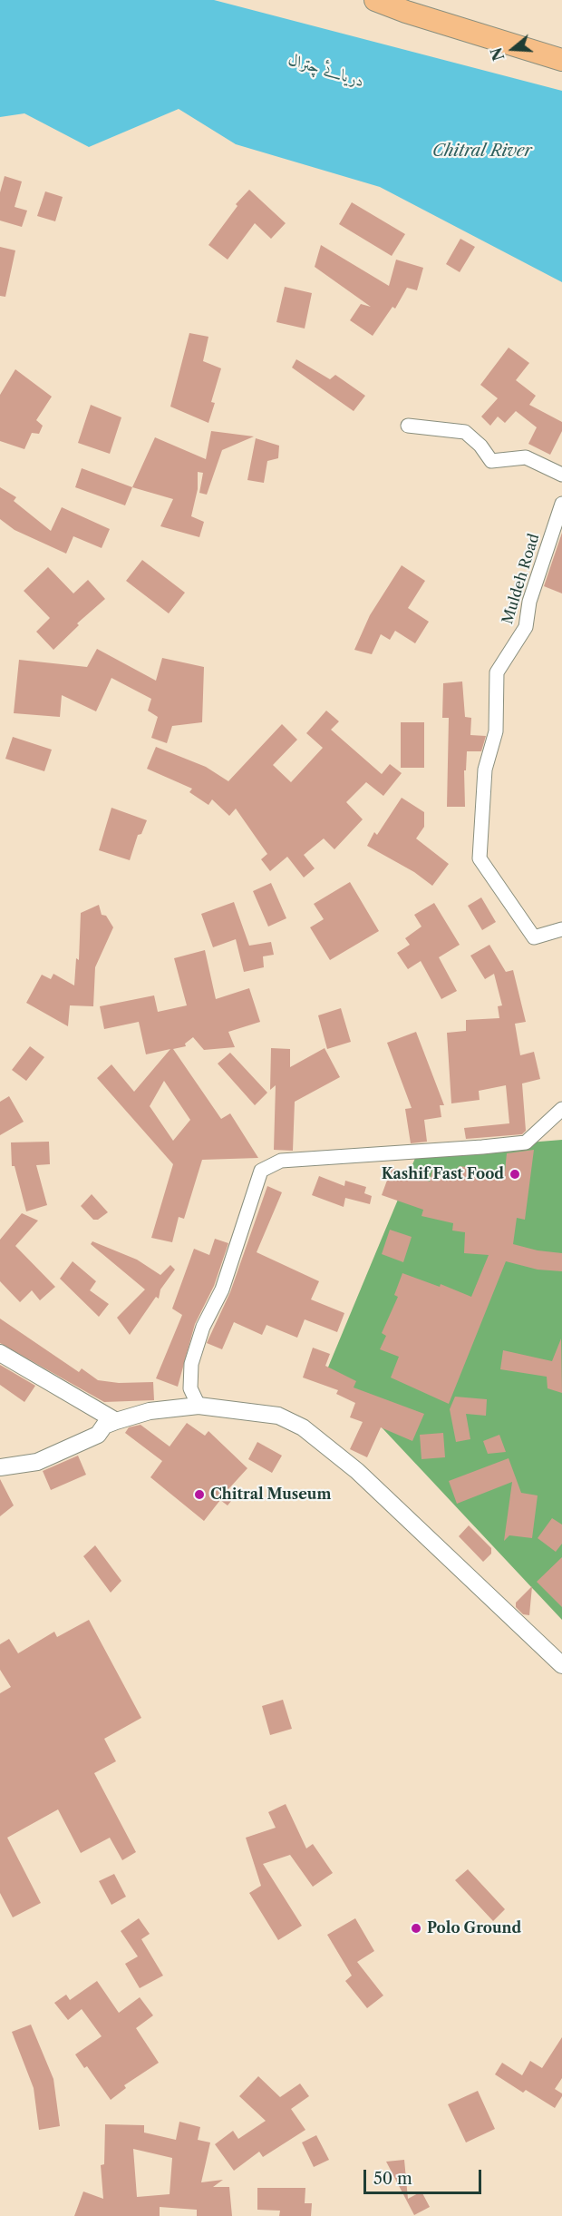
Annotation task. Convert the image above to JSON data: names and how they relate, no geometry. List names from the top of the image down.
{
  "streets": {
    "street": ["Muldeh Road"]
  },
  "water": ["دریائے چترال", "Chitral River"],
  "places": ["Kashif Fast Food", "Chitral Museum", "Polo Ground"],
  "scale_bar": "50 m",
  "north": "left"
}
